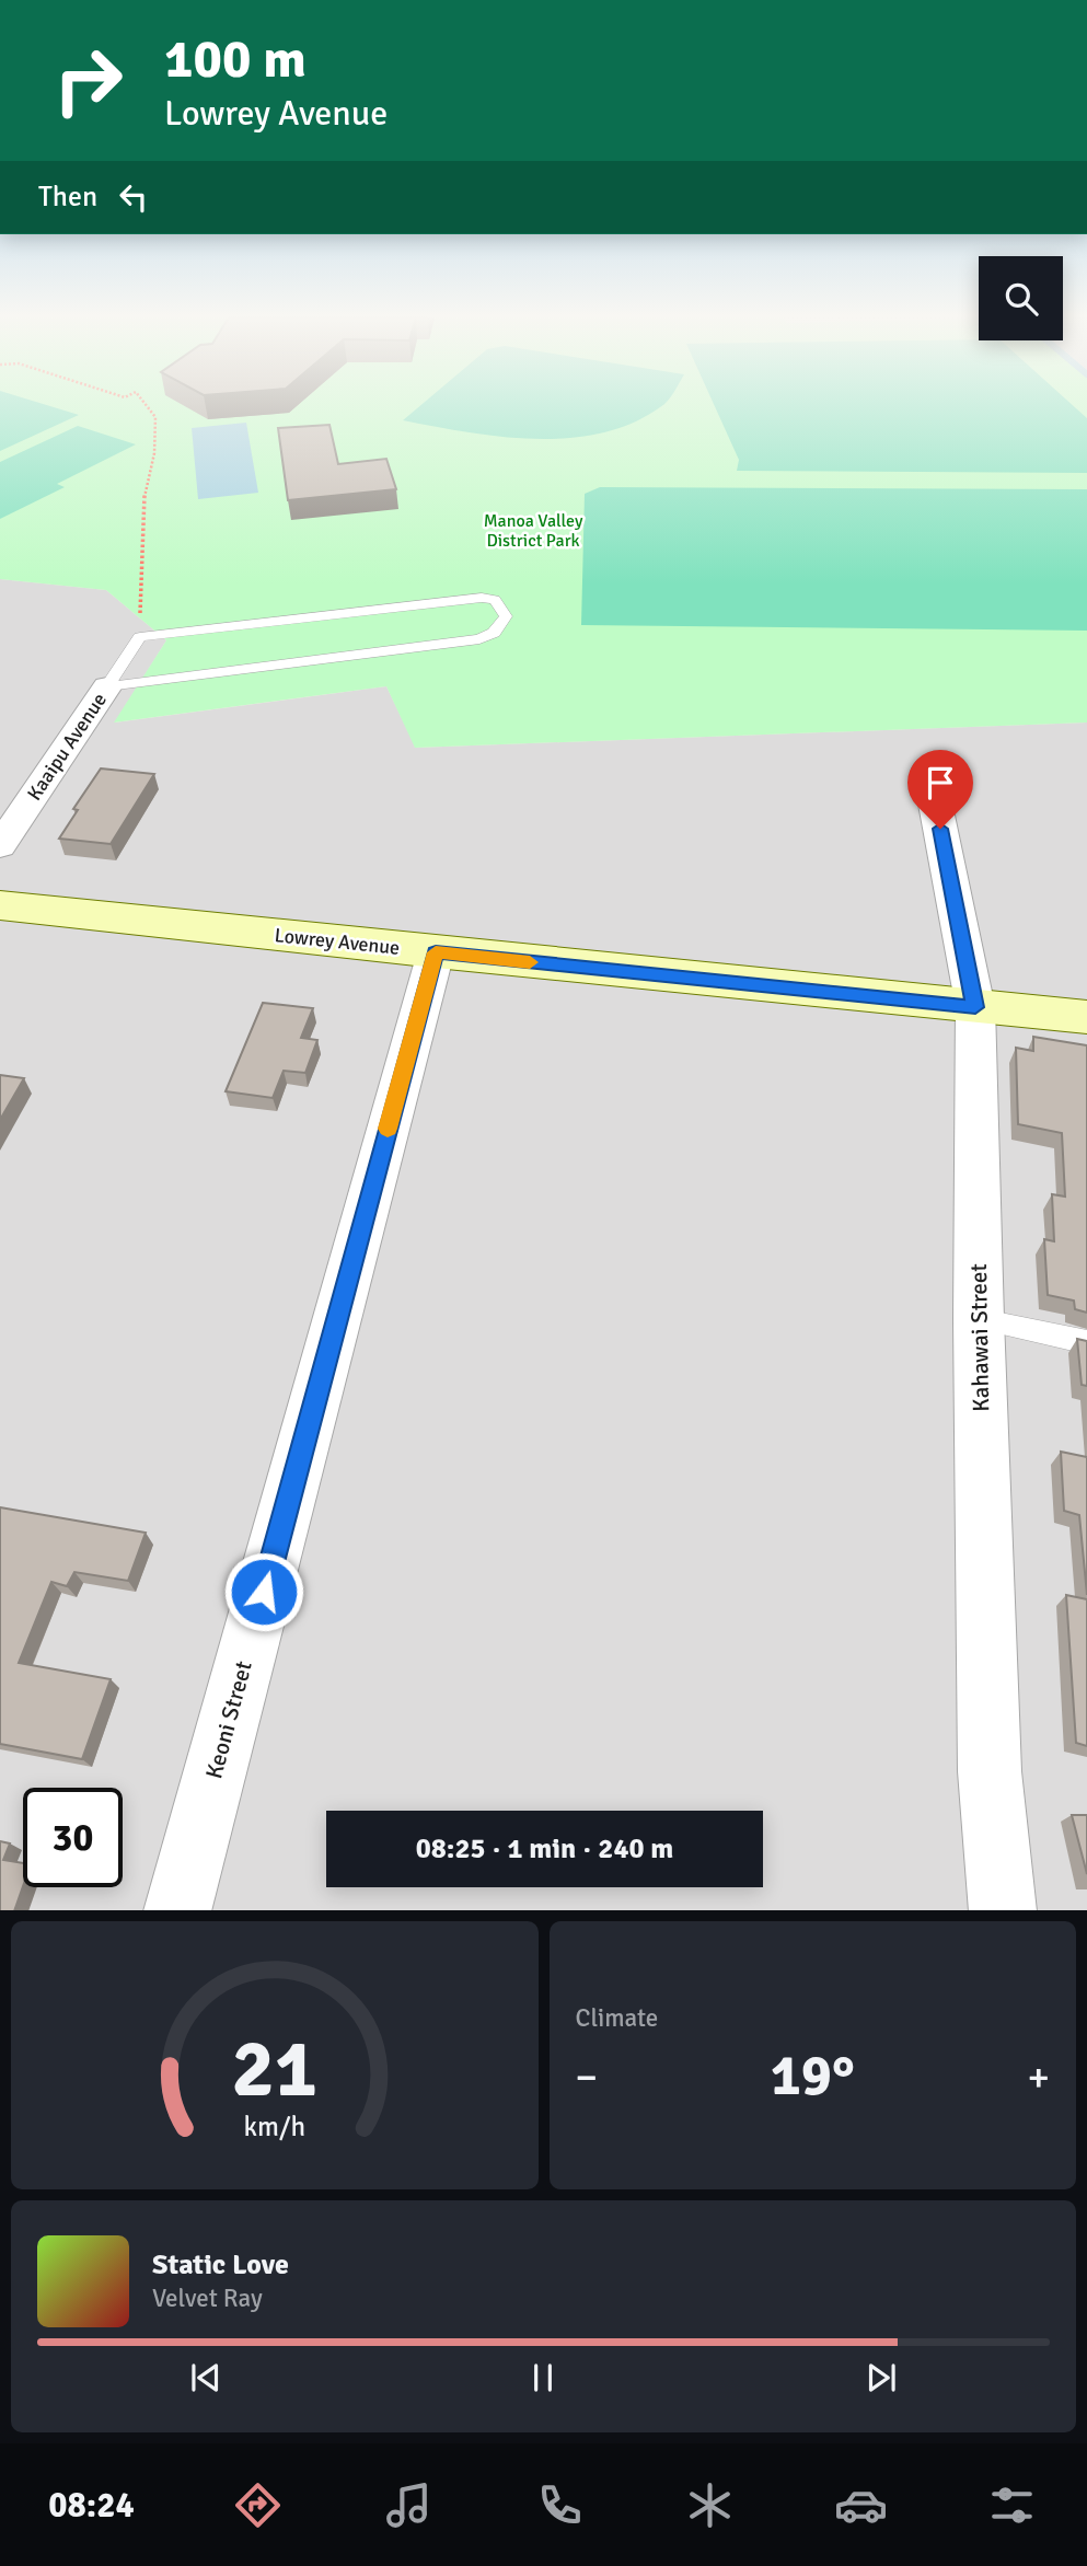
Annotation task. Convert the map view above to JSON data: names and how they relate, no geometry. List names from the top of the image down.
{
  "streets": {
    "street": [
      "Kaaipu Avenue",
      "Lowrey Avenue",
      "Kahawai Street",
      "Keoni Street"
    ]
  },
  "crossings": [
    ["Lowrey Avenue", "Kahawai Street"],
    ["Lowrey Avenue", "Keoni Street"]
  ],
  "parks": ["Manoa Valley District Park"],
  "page": {
    "turn": ["100 m", "Lowrey Avenue"],
    "then": "Then",
    "limit": "30",
    "trip": "08:25 · 1 min · 240 m",
    "tile": "Climate",
    "heat": ["−", "19°", "+"],
    "song": ["Static Love", "Velvet Ray"],
    "tabs": "08:24",
    "gauge": ["21", "km/h"]
  }
}
